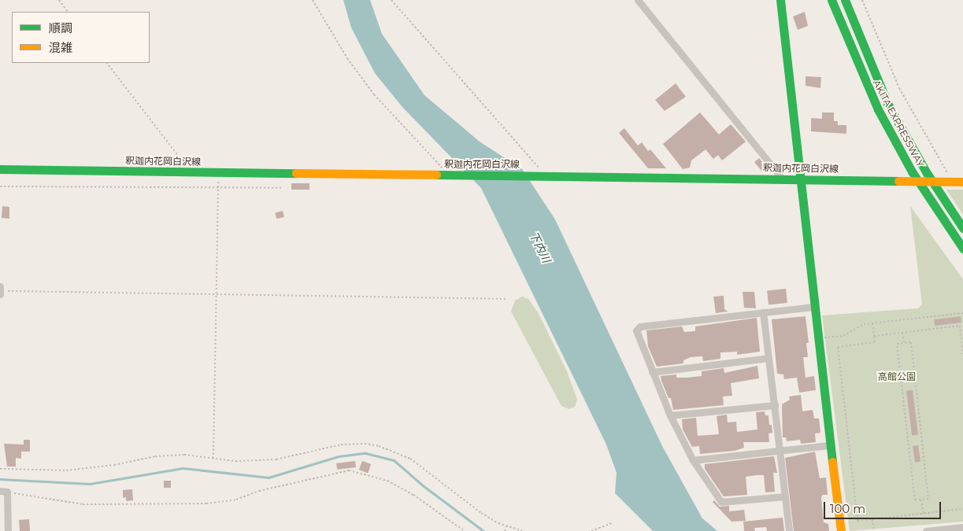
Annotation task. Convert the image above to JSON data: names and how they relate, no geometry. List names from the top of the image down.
{
  "streets": {
    "main road": ["AKITA EXPRESSWAY", "釈迦内花岡白沢線"]
  },
  "water": ["下内川"],
  "parks": ["高館公園"],
  "legend": ["順調", "混雑"],
  "scale_bar": "100 m"
}
